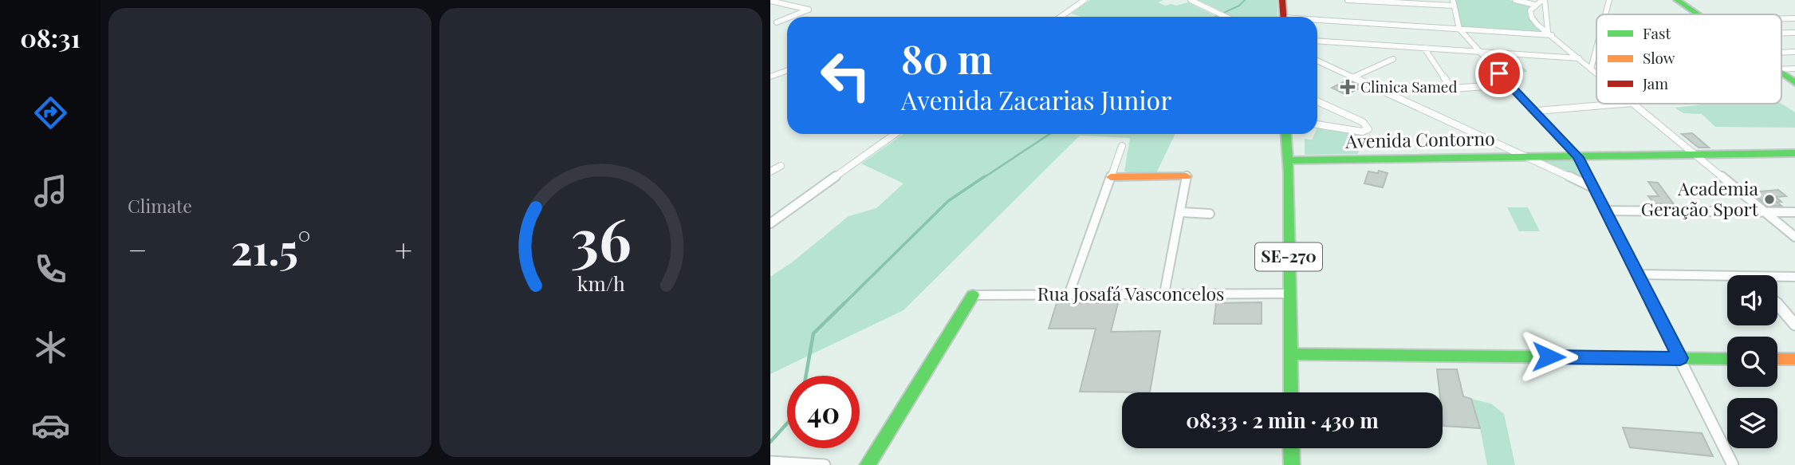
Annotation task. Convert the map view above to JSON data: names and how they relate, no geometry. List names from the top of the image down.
{
  "streets": {
    "main road": ["Avenida Contorno", "SE-270"],
    "street": ["Rua Josafá Vasconcelos"]
  },
  "crossings": [
    ["Avenida Contorno", "SE-270"],
    ["SE-270", "Rua Josafá Vasconcelos"]
  ],
  "places": {
    "health": ["Clinica Samed"],
    "other": ["Academia Geração Sport"]
  },
  "legend": ["Fast", "Slow", "Jam"],
  "page": {
    "tabs": "08:31",
    "tile": "Climate",
    "turn": ["80 m", "Avenida Zacarias Junior"],
    "heat": ["−", "21.5°", "+"],
    "limit": "40",
    "trip": "08:33 · 2 min · 430 m",
    "gauge": ["36", "km/h"]
  }
}
